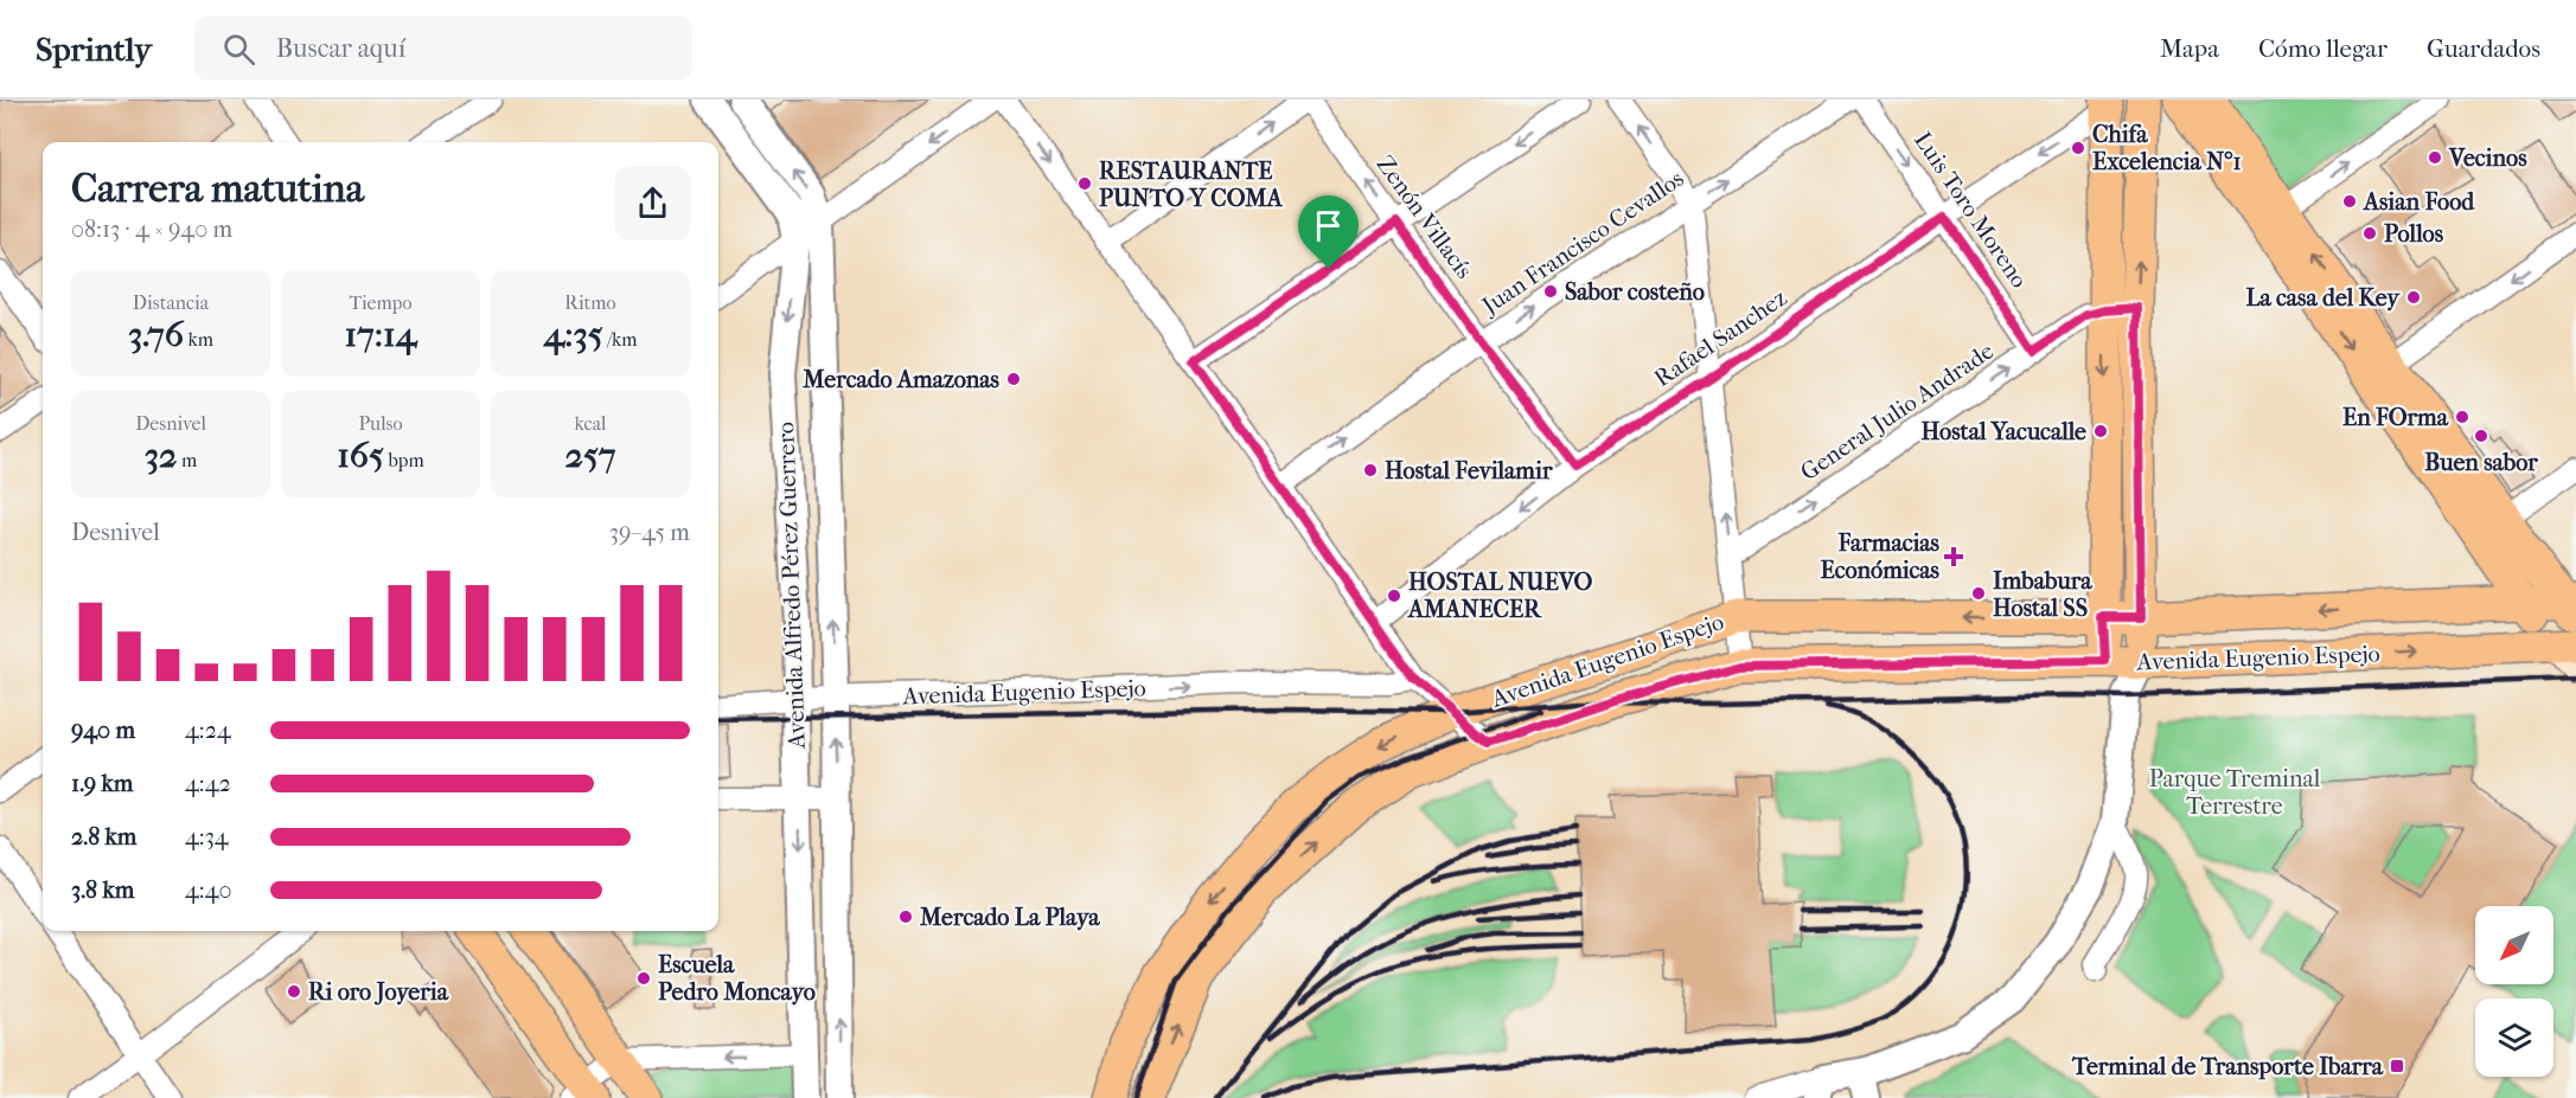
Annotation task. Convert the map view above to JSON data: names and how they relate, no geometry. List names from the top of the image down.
{
  "streets": {
    "main road": ["Avenida Eugenio Espejo"],
    "street": [
      "Luis Toro Moreno",
      "Zenón Villacís",
      "Juan Francisco Cevallos",
      "Rafael Sanchez",
      "General Julio Andrade",
      "Avenida Alfredo Pérez Guerrero"
    ]
  },
  "crossings": [
    ["Luis Toro Moreno", "Rafael Sanchez"],
    ["Luis Toro Moreno", "General Julio Andrade"],
    ["Zenón Villacís", "Juan Francisco Cevallos"],
    ["Zenón Villacís", "Rafael Sanchez"],
    ["Avenida Alfredo Pérez Guerrero", "Avenida Eugenio Espejo"]
  ],
  "one_way": ["Luis Toro Moreno", "Rafael Sanchez", "General Julio Andrade"],
  "parks": ["Parque Treminal Terrestre"],
  "places": {
    "other": [
      "Chifa Excelencia N°1",
      "Vecinos",
      "RESTAURANTE PUNTO Y COMA",
      "Asian Food",
      "Pollos",
      "Sabor costeño",
      "La casa del Key",
      "Mercado Amazonas",
      "En FOrma",
      "Hostal Yacucalle",
      "Buen sabor",
      "Hostal Fevilamir",
      "Imbabura Hostal SS",
      "HOSTAL NUEVO AMANECER",
      "Mercado La Playa",
      "Escuela Pedro Moncayo",
      "Ri oro Joyeria"
    ],
    "health": ["Farmacias Económicas"],
    "transit": ["Terminal de Transporte Ibarra"]
  },
  "north": "bottom left",
  "page": {
    "header": "Sprintly",
    "search": "Buscar aquí",
    "nav": ["Mapa", "Cómo llegar", "Guardados"],
    "heading": ["Carrera matutina", "08:13 · 4 × 940 m"],
    "stats": [
      ["Distancia", "3.76 km"],
      ["Tiempo", "17:14"],
      ["Ritmo", "4:35 /km"],
      ["Desnivel", "32 m"],
      ["Pulso", "165 bpm"],
      ["kcal", "257"]
    ],
    "chart": ["Desnivel", "39–45 m"],
    "list": [
      {
        "name": "940 m",
        "note": "4:24"
      },
      {
        "name": "1.9 km",
        "note": "4:42"
      },
      {
        "name": "2.8 km",
        "note": "4:34"
      },
      {
        "name": "3.8 km",
        "note": "4:40"
      }
    ]
  }
}
